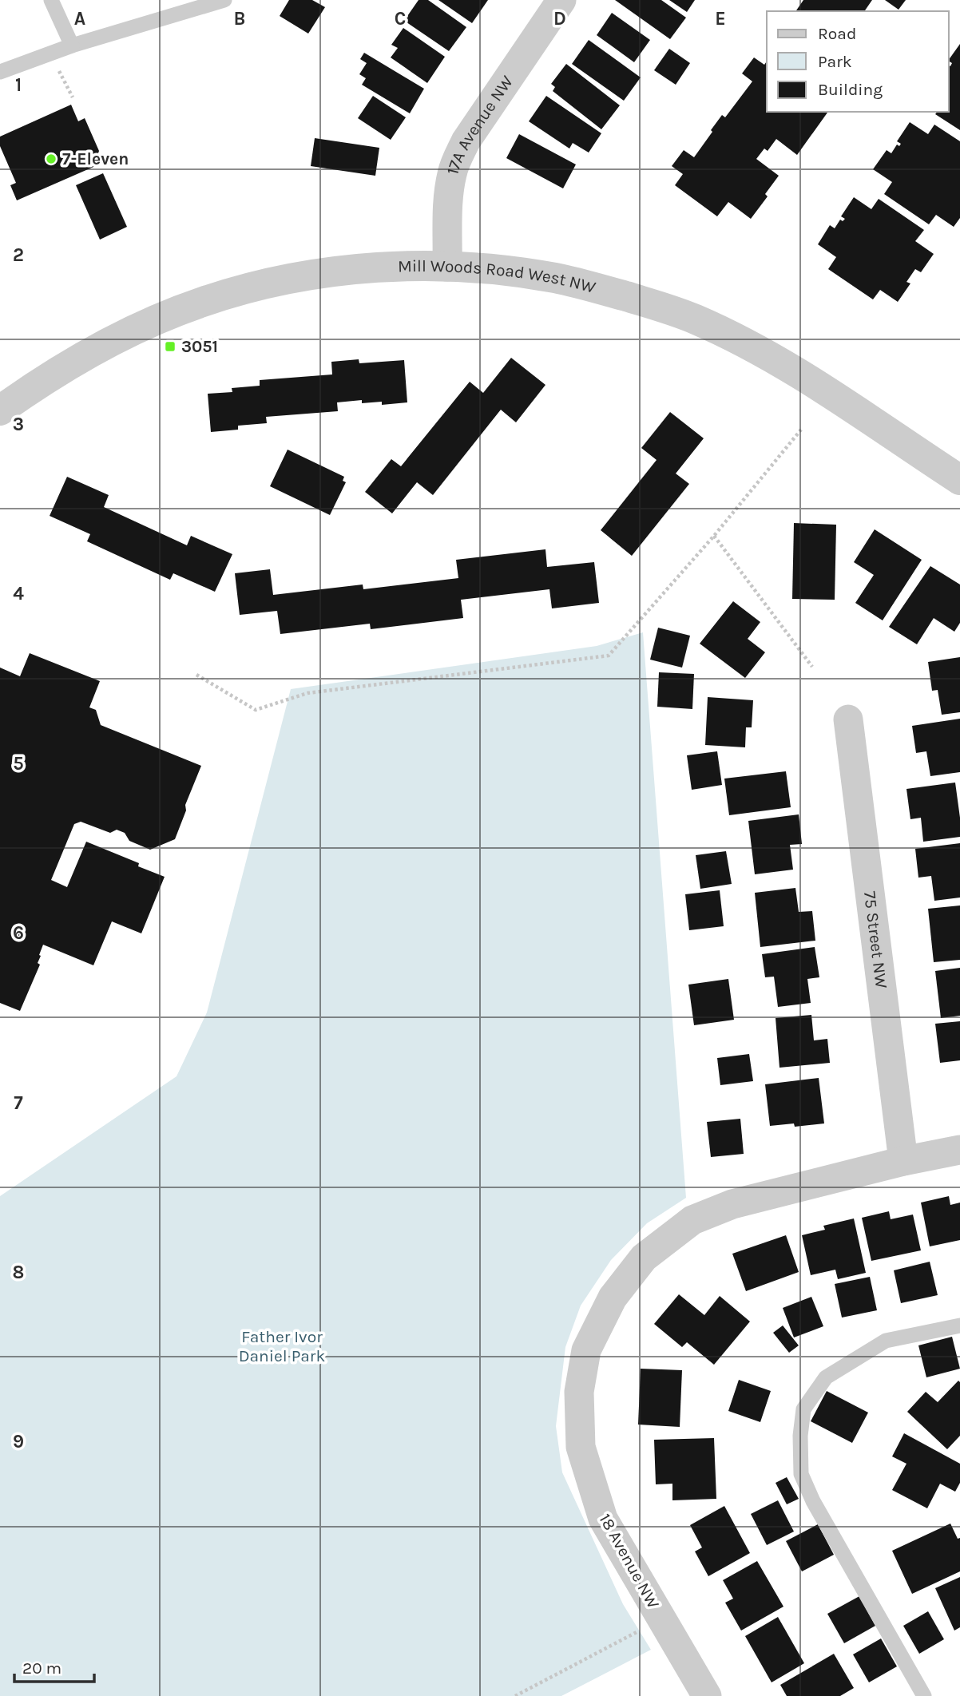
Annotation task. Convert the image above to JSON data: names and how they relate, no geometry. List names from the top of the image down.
{
  "streets": {
    "street": [
      "17A Avenue NW",
      "Mill Woods Road West NW",
      "75 Street NW",
      "18 Avenue NW"
    ]
  },
  "crossings": [
    ["17A Avenue NW", "Mill Woods Road West NW"],
    ["75 Street NW", "18 Avenue NW"]
  ],
  "parks": ["Father Ivor Daniel Park"],
  "places": {
    "other": ["7-Eleven"],
    "transit": ["3051"]
  },
  "legend": ["Road", "Park", "Building"],
  "scale_bar": "20 m",
  "grid": {
    "columns": [
      "A",
      "B",
      "C",
      "D",
      "E"
    ],
    "rows": [
      "1",
      "2",
      "3",
      "4",
      "5",
      "6",
      "7",
      "8",
      "9"
    ]
  }
}
